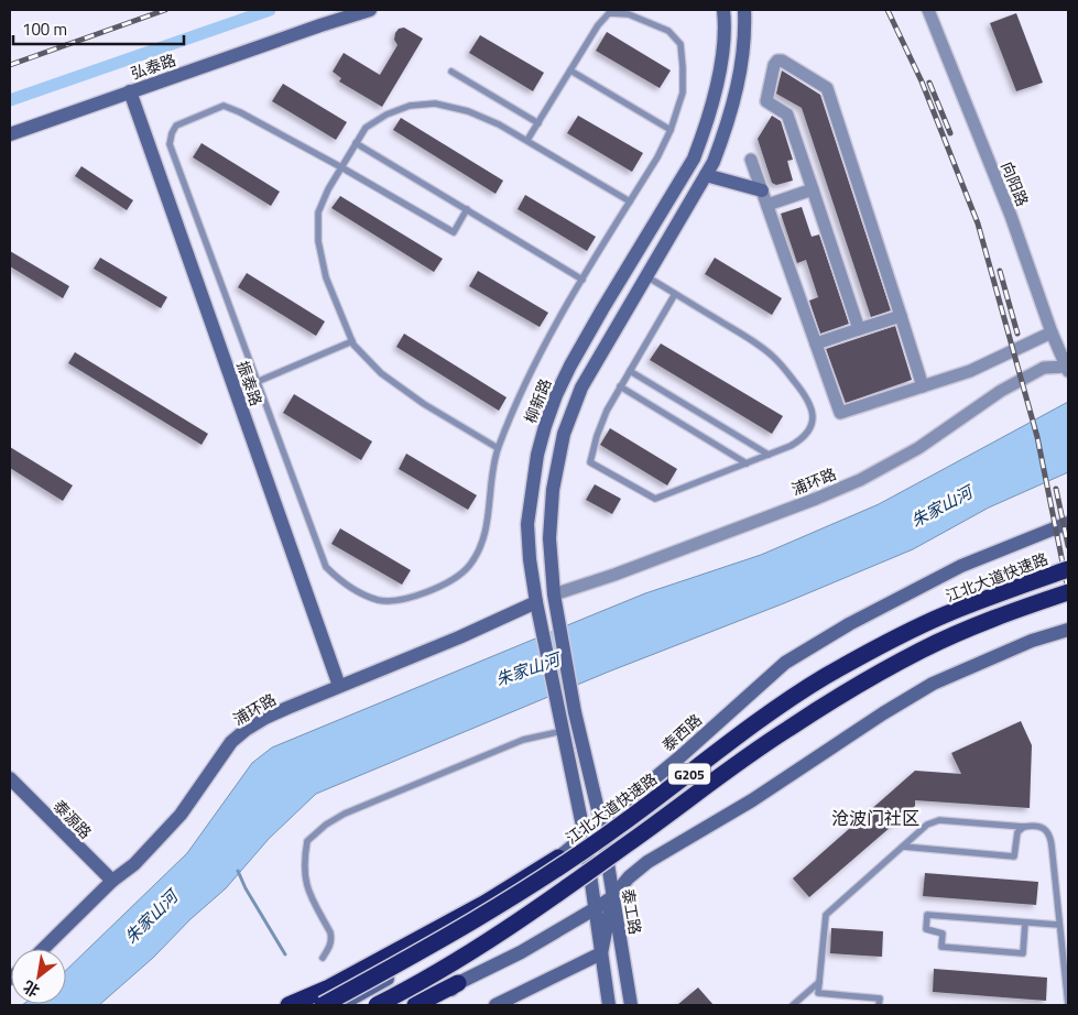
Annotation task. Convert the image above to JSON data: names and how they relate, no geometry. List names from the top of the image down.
{
  "streets": {
    "highway": ["江北大道快速路", "G205"],
    "main road": [
      "弘泰路",
      "振泰路",
      "柳新路",
      "浦环路",
      "泰西路",
      "泰源路",
      "泰工路"
    ],
    "street": ["向阳路"]
  },
  "crossings": [
    ["弘泰路", "振泰路"],
    ["向阳路", "浦环路"],
    ["振泰路", "浦环路"],
    ["柳新路", "浦环路"],
    ["柳新路", "泰西路"],
    ["浦环路", "泰源路"],
    ["泰西路", "泰工路"]
  ],
  "districts": ["沧波门社区"],
  "water": ["朱家山河"],
  "scale_bar": "100 m",
  "north": "bottom left"
}
